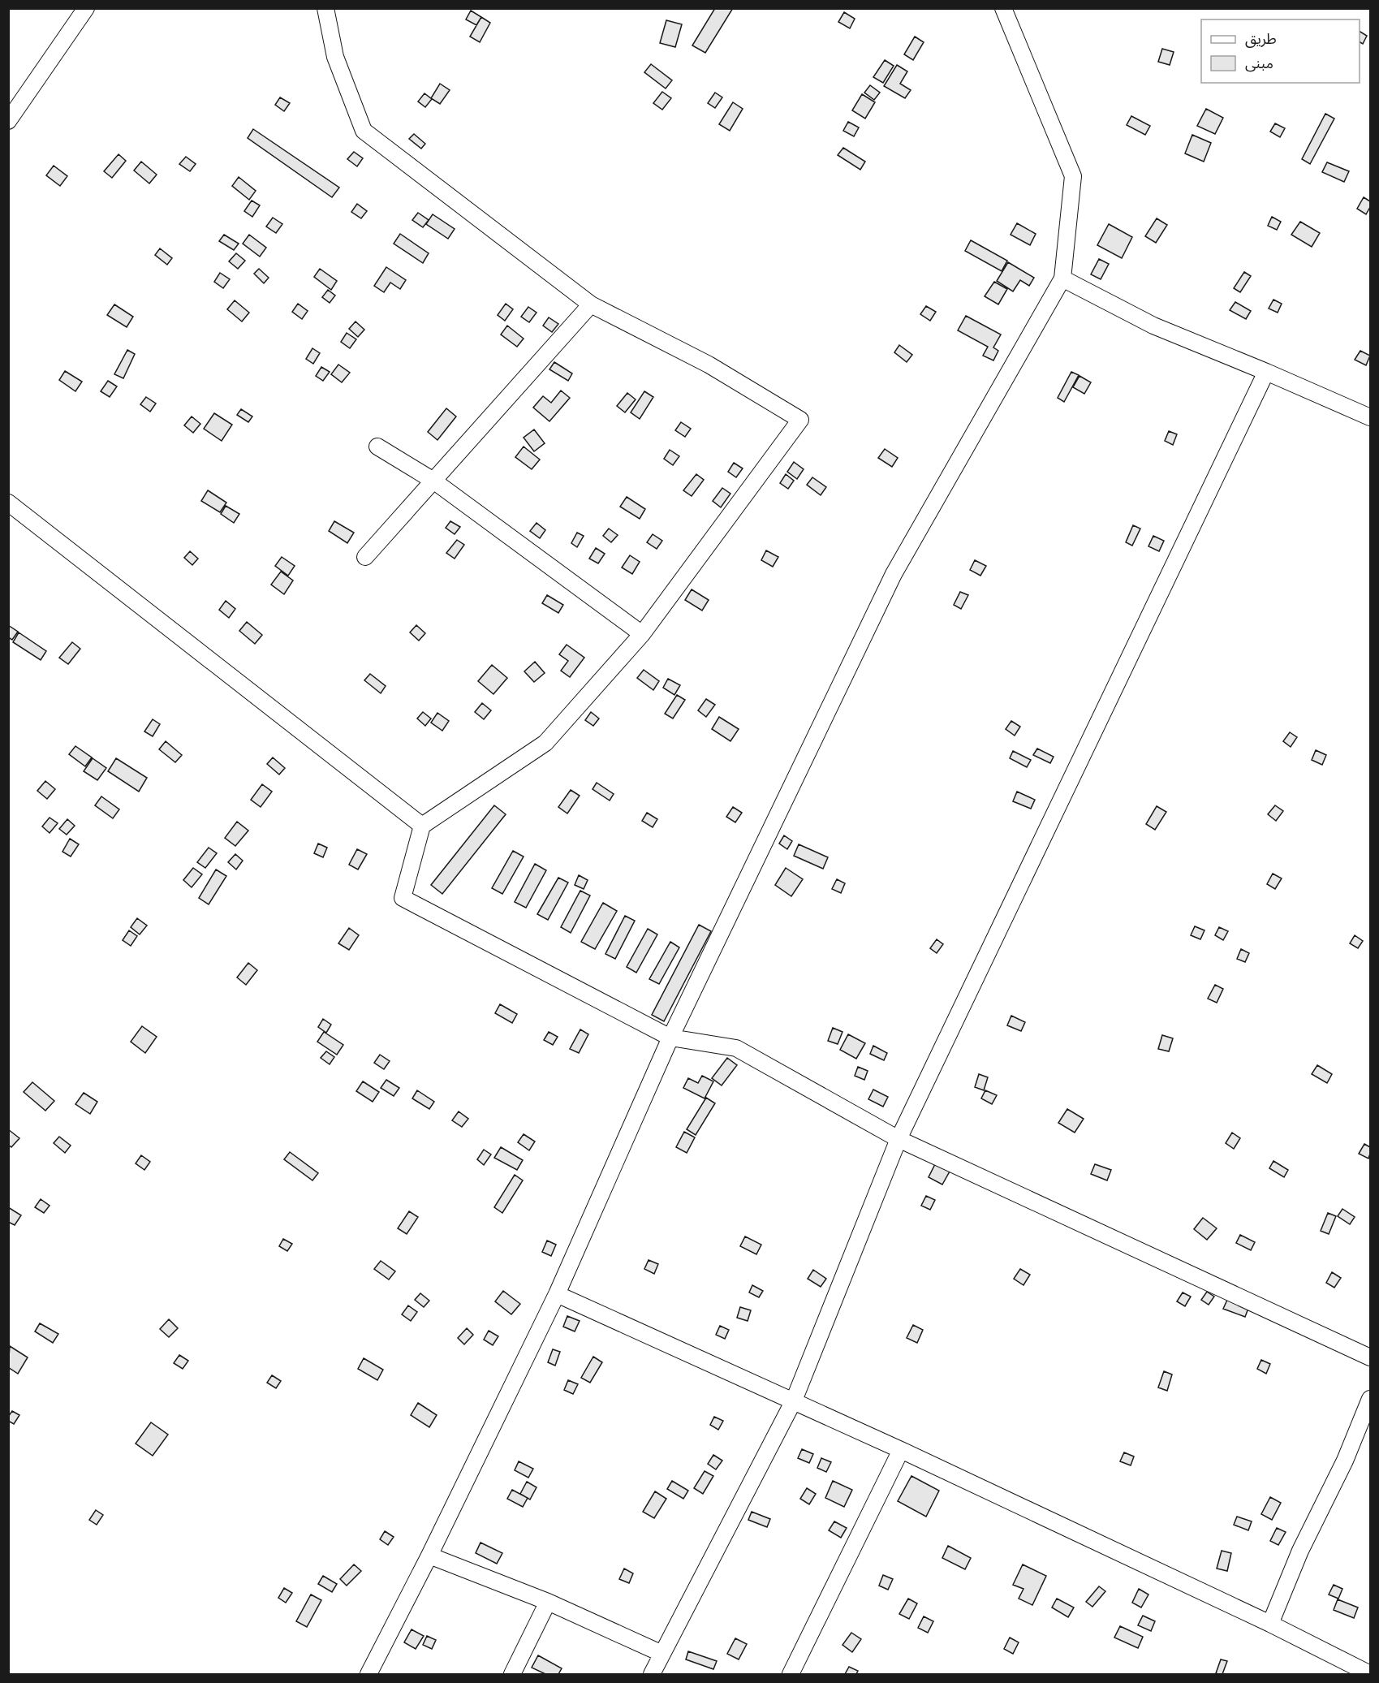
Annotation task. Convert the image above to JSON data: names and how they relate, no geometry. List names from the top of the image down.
{
  "legend": ["طريق", "مبنى"]
}
